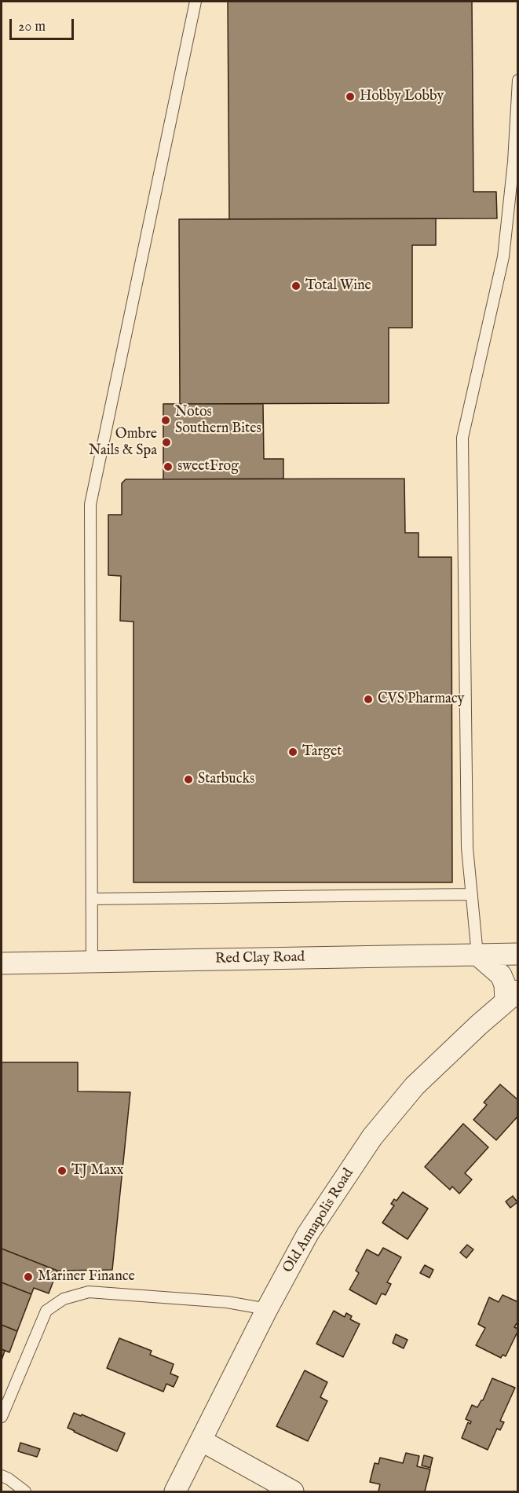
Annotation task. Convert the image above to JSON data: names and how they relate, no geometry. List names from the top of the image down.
{
  "streets": {
    "street": ["Red Clay Road", "Old Annapolis Road"]
  },
  "places": [
    "Hobby Lobby",
    "Total Wine",
    "Notos Southern Bites",
    "Ombre Nails & Spa",
    "sweetFrog",
    "CVS Pharmacy",
    "Target",
    "Starbucks",
    "TJ Maxx",
    "Mariner Finance"
  ],
  "scale_bar": "20 m"
}
